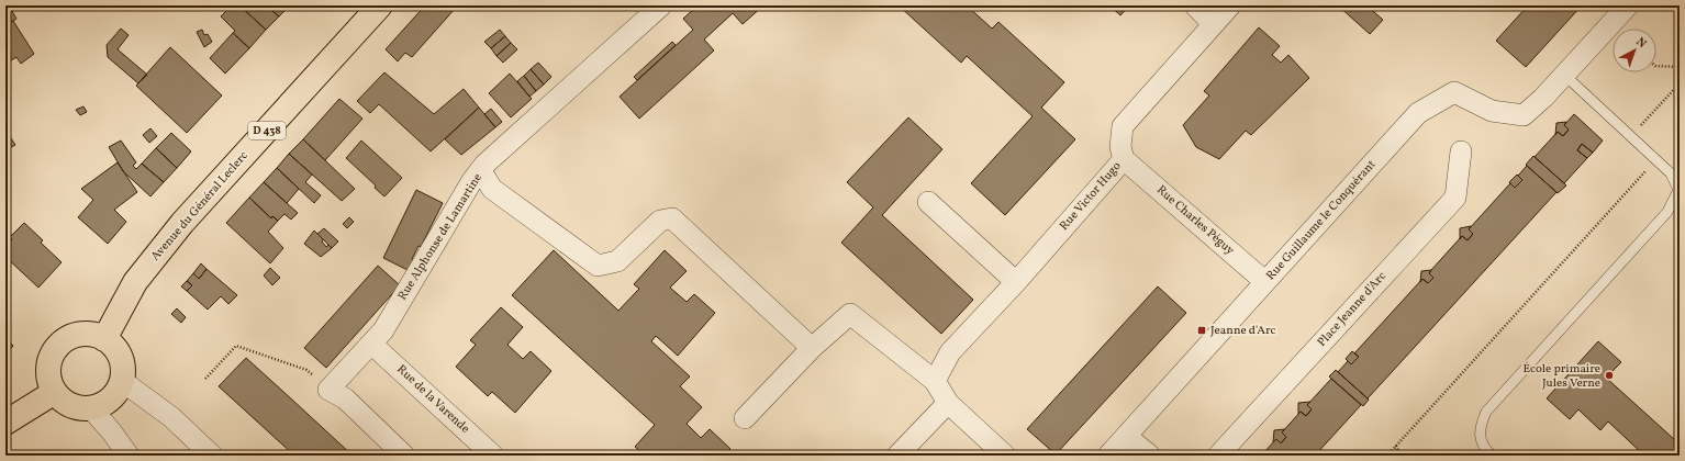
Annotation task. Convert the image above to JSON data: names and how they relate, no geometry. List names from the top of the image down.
{
  "streets": {
    "main road": ["D 438", "Avenue du Général Leclerc"],
    "street": [
      "Rue Victor Hugo",
      "Rue Charles Péguy",
      "Rue Guillaume le Conquérant",
      "Rue Alphonse de Lamartine",
      "Place Jeanne d'Arc",
      "Rue de la Varende"
    ]
  },
  "crossings": [
    ["Rue Victor Hugo", "Rue Charles Péguy"],
    ["Rue Charles Péguy", "Rue Guillaume le Conquérant"],
    ["Rue Alphonse de Lamartine", "Rue de la Varende"]
  ],
  "places": {
    "transit": ["Jeanne d'Arc"],
    "other": ["École primaire Jules Verne"]
  },
  "north": "top right"
}
